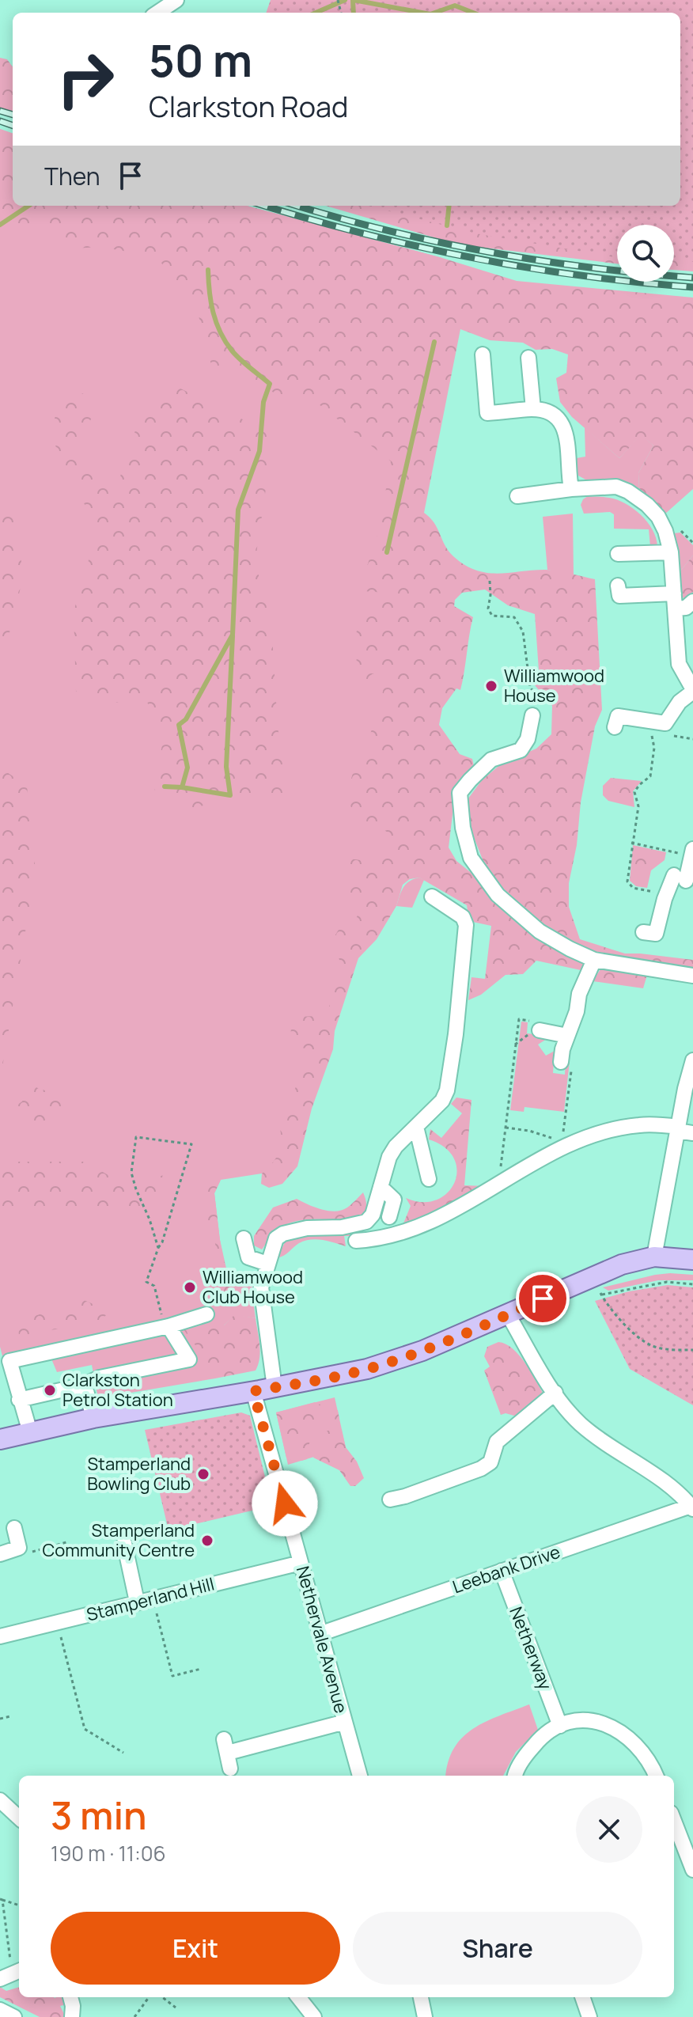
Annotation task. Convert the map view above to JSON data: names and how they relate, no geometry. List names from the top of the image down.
{
  "streets": {
    "street": [
      "Leebank Drive",
      "Stamperland Hill",
      "Nethervale Avenue",
      "Netherway"
    ]
  },
  "crossings": [
    ["Leebank Drive", "Nethervale Avenue"],
    ["Leebank Drive", "Netherway"],
    ["Stamperland Hill", "Nethervale Avenue"]
  ],
  "places": [
    "Williamwood House",
    "Williamwood Club House",
    "Clarkston Petrol Station",
    "Stamperland Bowling Club",
    "Stamperland Community Centre"
  ],
  "page": {
    "turn": ["50 m", "Clarkston Road"],
    "then": "Then",
    "heading": ["3 min", "190 m · 11:06"],
    "buttons": ["Exit", "Share"]
  }
}
